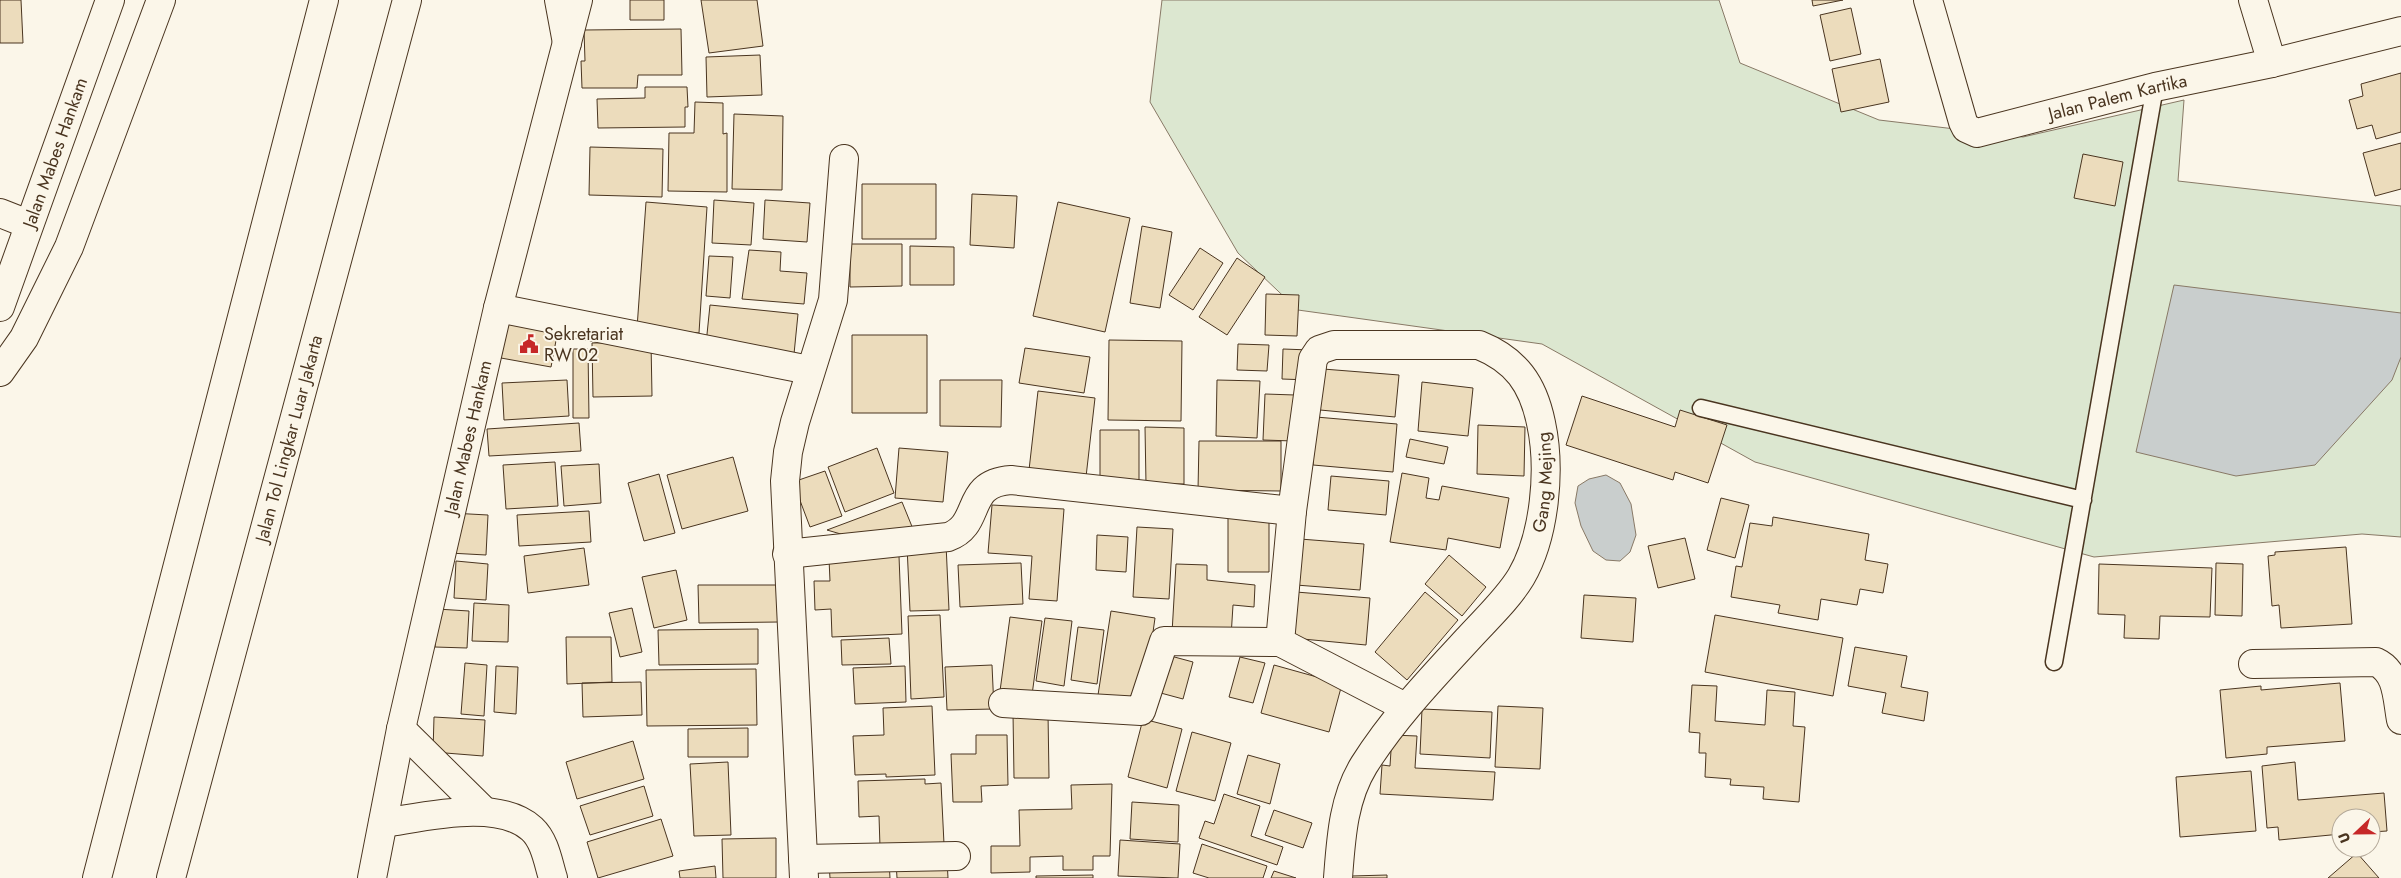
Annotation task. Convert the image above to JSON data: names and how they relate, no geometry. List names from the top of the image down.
{
  "streets": {
    "main road": [
      "Jalan Palem Kartika",
      "Jalan Mabes Hankam",
      "Jalan Tol Lingkar Luar Jakarta",
      "Gang Mejing"
    ]
  },
  "places": {
    "public building": ["Sekretariat RW 02"]
  },
  "north": "left"
}
